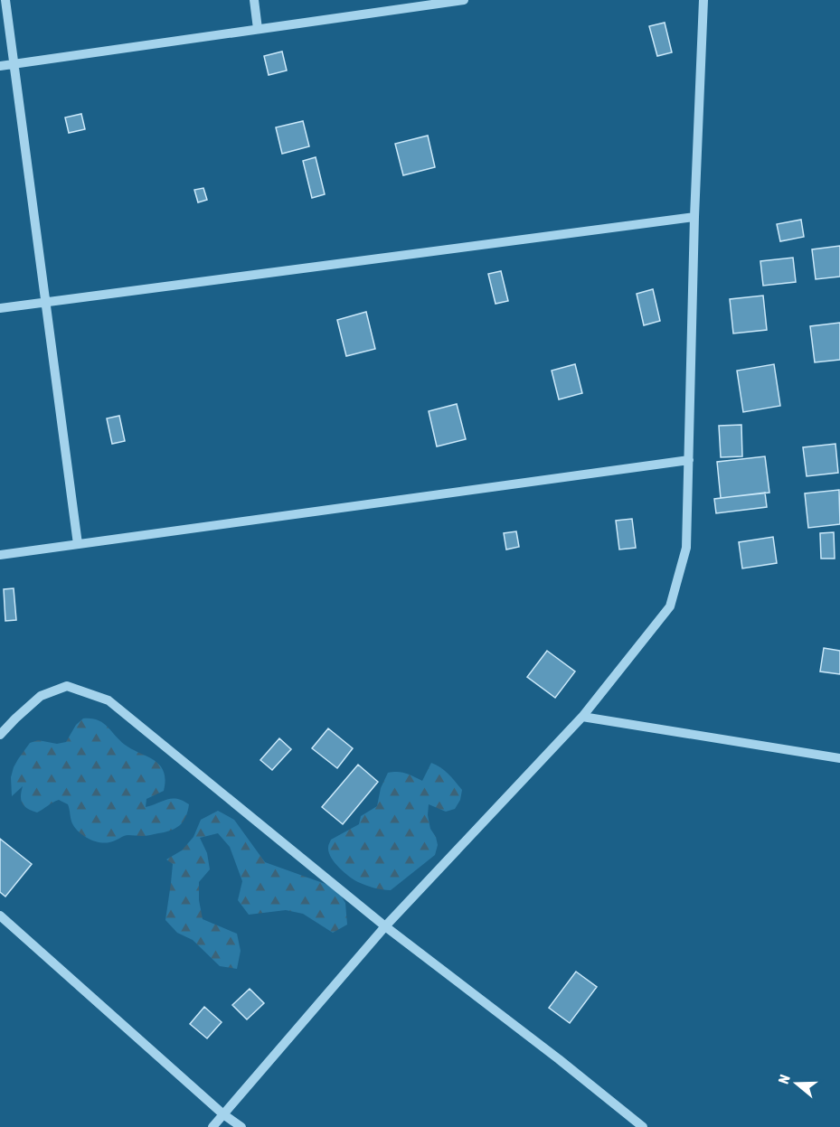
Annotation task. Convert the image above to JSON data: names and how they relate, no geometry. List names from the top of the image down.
{
  "north": "left"
}
